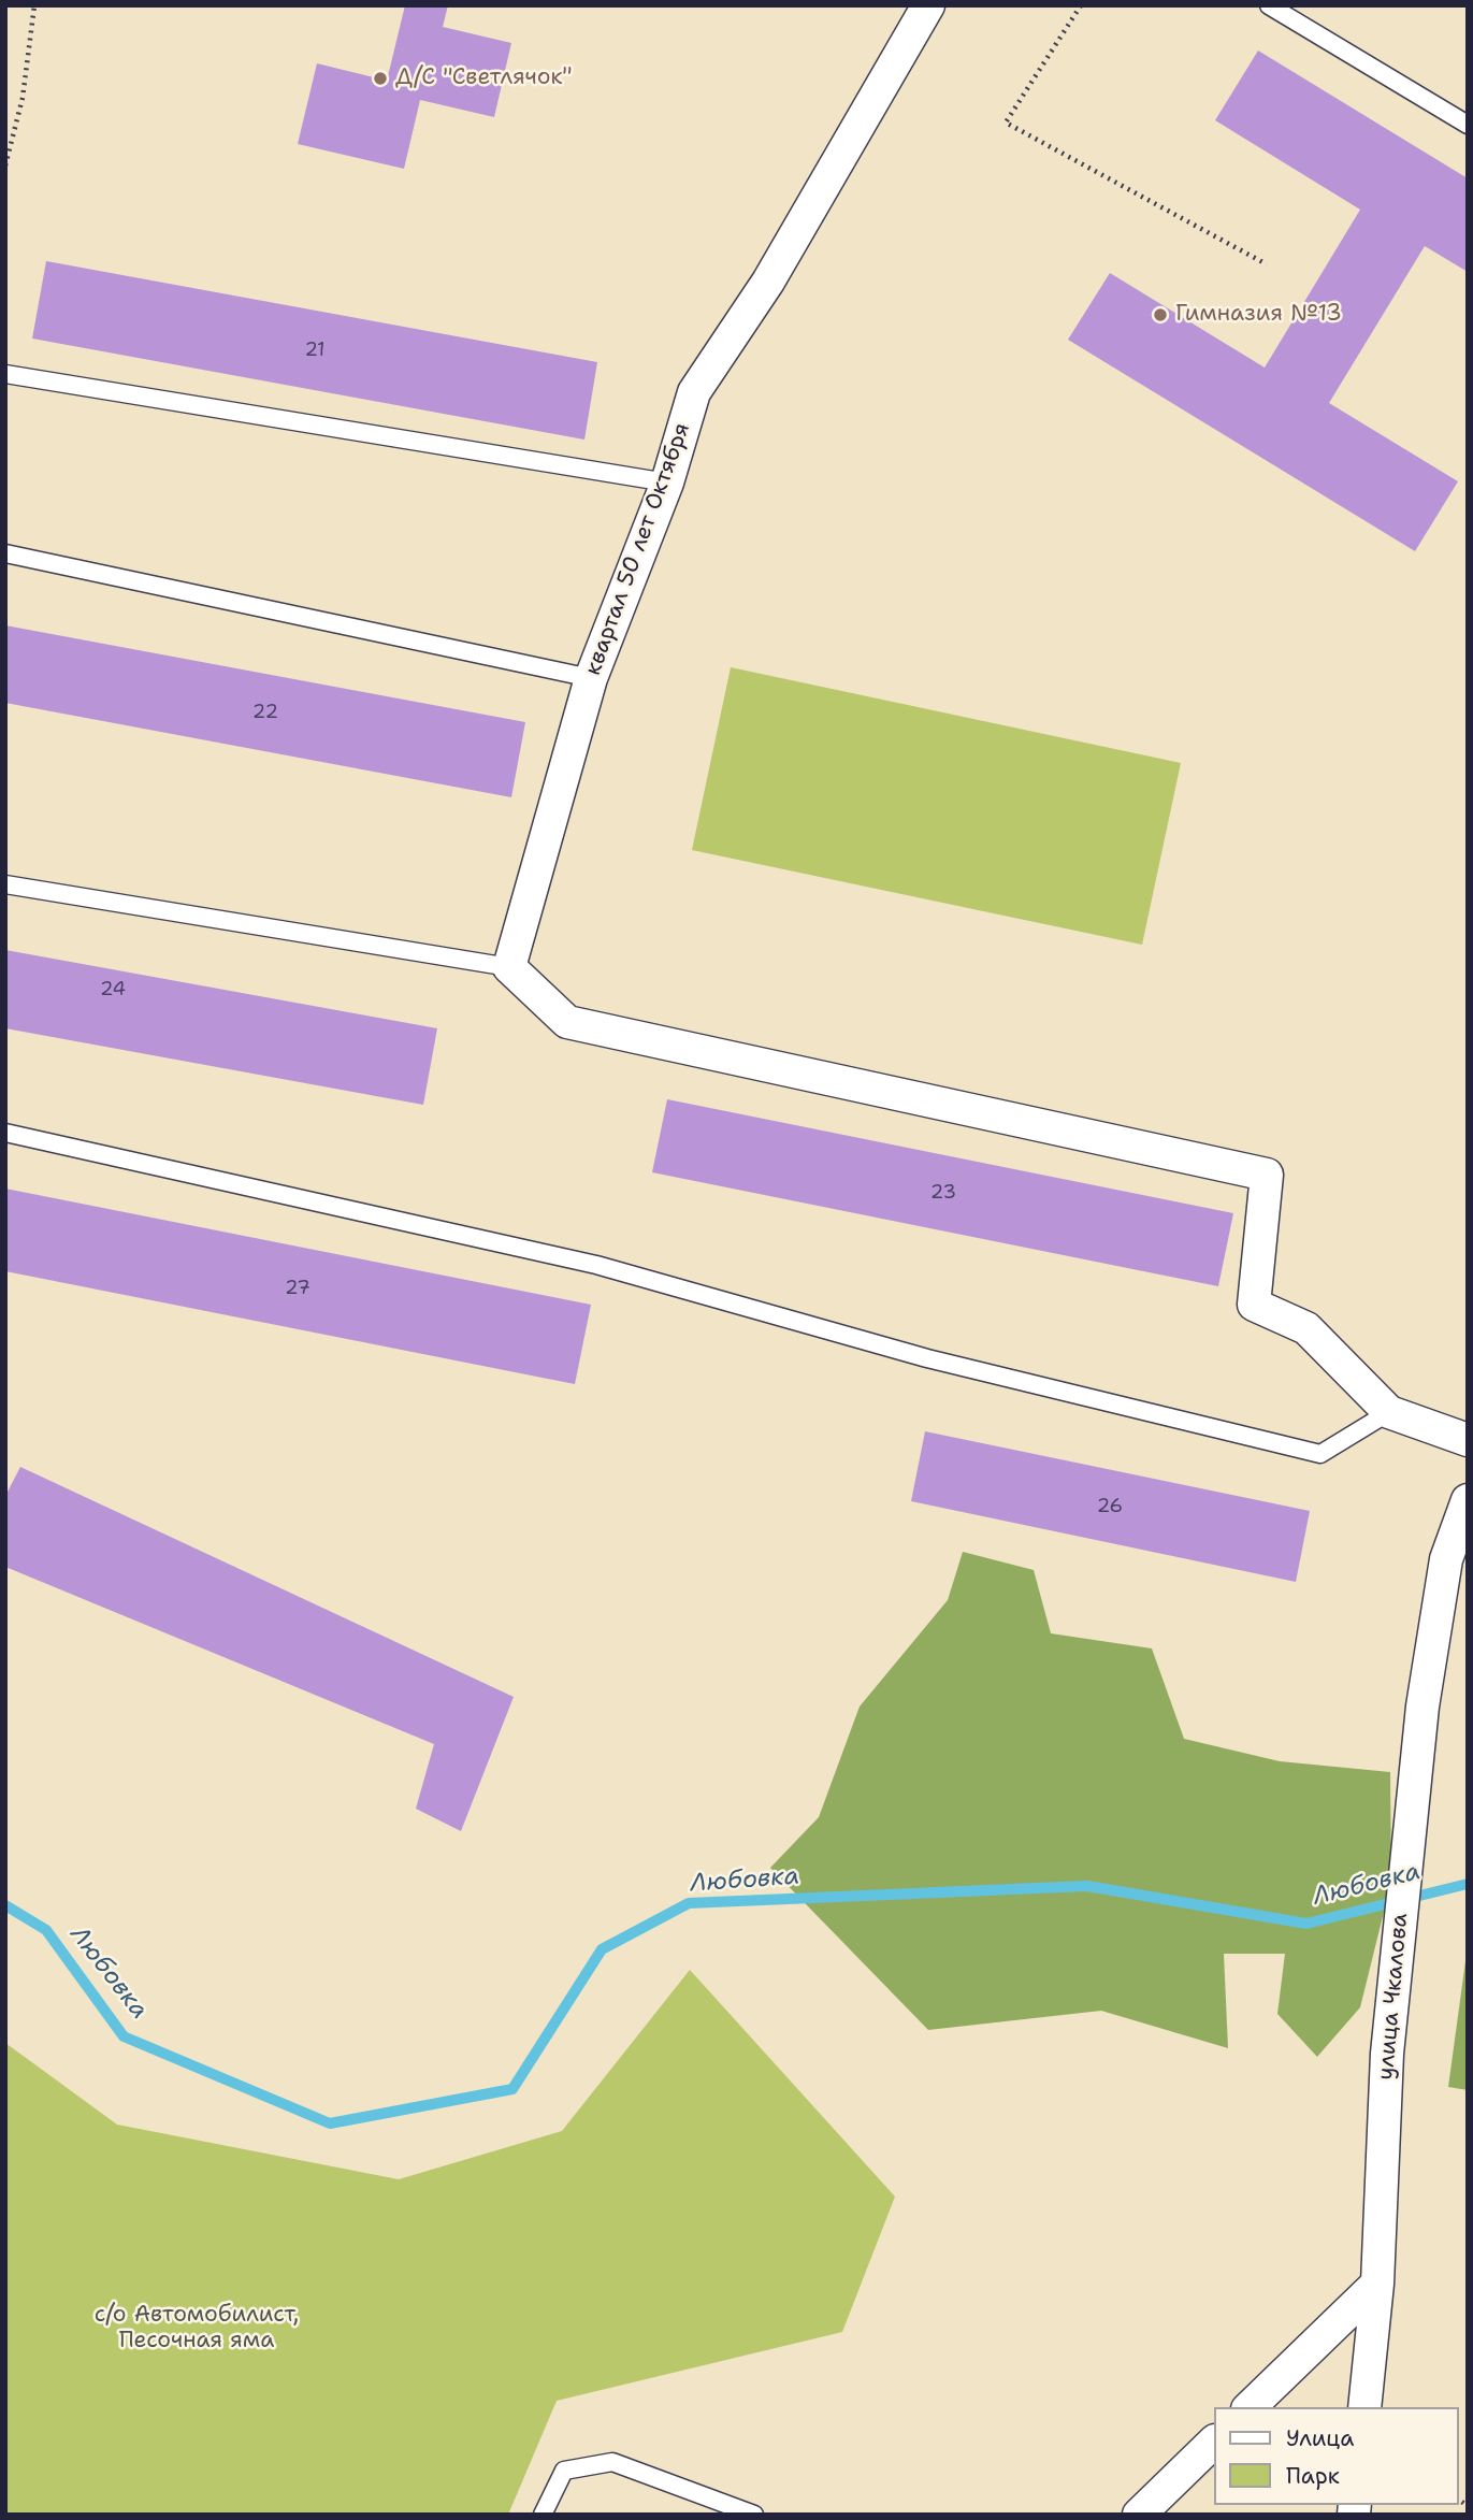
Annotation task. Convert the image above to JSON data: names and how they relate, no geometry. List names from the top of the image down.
{
  "streets": {
    "street": ["квартал 50 лет Октября", "улица Чкалова"]
  },
  "water": ["Любовка"],
  "parks": ["с/о Автомобилист, Песочная яма"],
  "places": ["Д/С \"Светлячок\"", "Гимназия №13"],
  "house_numbers": [
    "21",
    "22",
    "24",
    "23",
    "27",
    "26"
  ],
  "legend": ["Улица", "Парк"]
}
